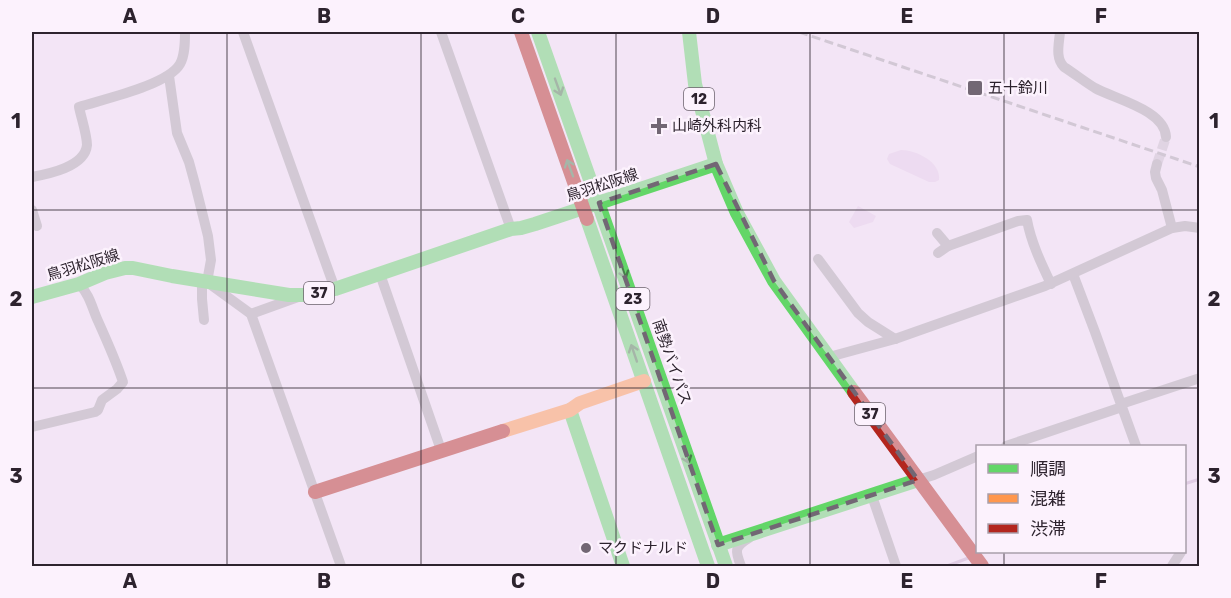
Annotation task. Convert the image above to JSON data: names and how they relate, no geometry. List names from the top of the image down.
{
  "streets": {
    "main road": [
      "12",
      "鳥羽松阪線",
      "37",
      "23",
      "南勢バイパス"
    ]
  },
  "crossings": [
    ["12", "鳥羽松阪線"],
    ["12", "37"],
    ["鳥羽松阪線", "37"],
    ["鳥羽松阪線", "23"],
    ["鳥羽松阪線", "南勢バイパス"]
  ],
  "places": {
    "transit": ["五十鈴川"],
    "health": ["山崎外科内科"],
    "other": ["マクドナルド"]
  },
  "legend": ["順調", "混雑", "渋滞"],
  "grid": {
    "columns": [
      "A",
      "B",
      "C",
      "D",
      "E",
      "F"
    ],
    "rows": ["1", "2", "3"]
  }
}
